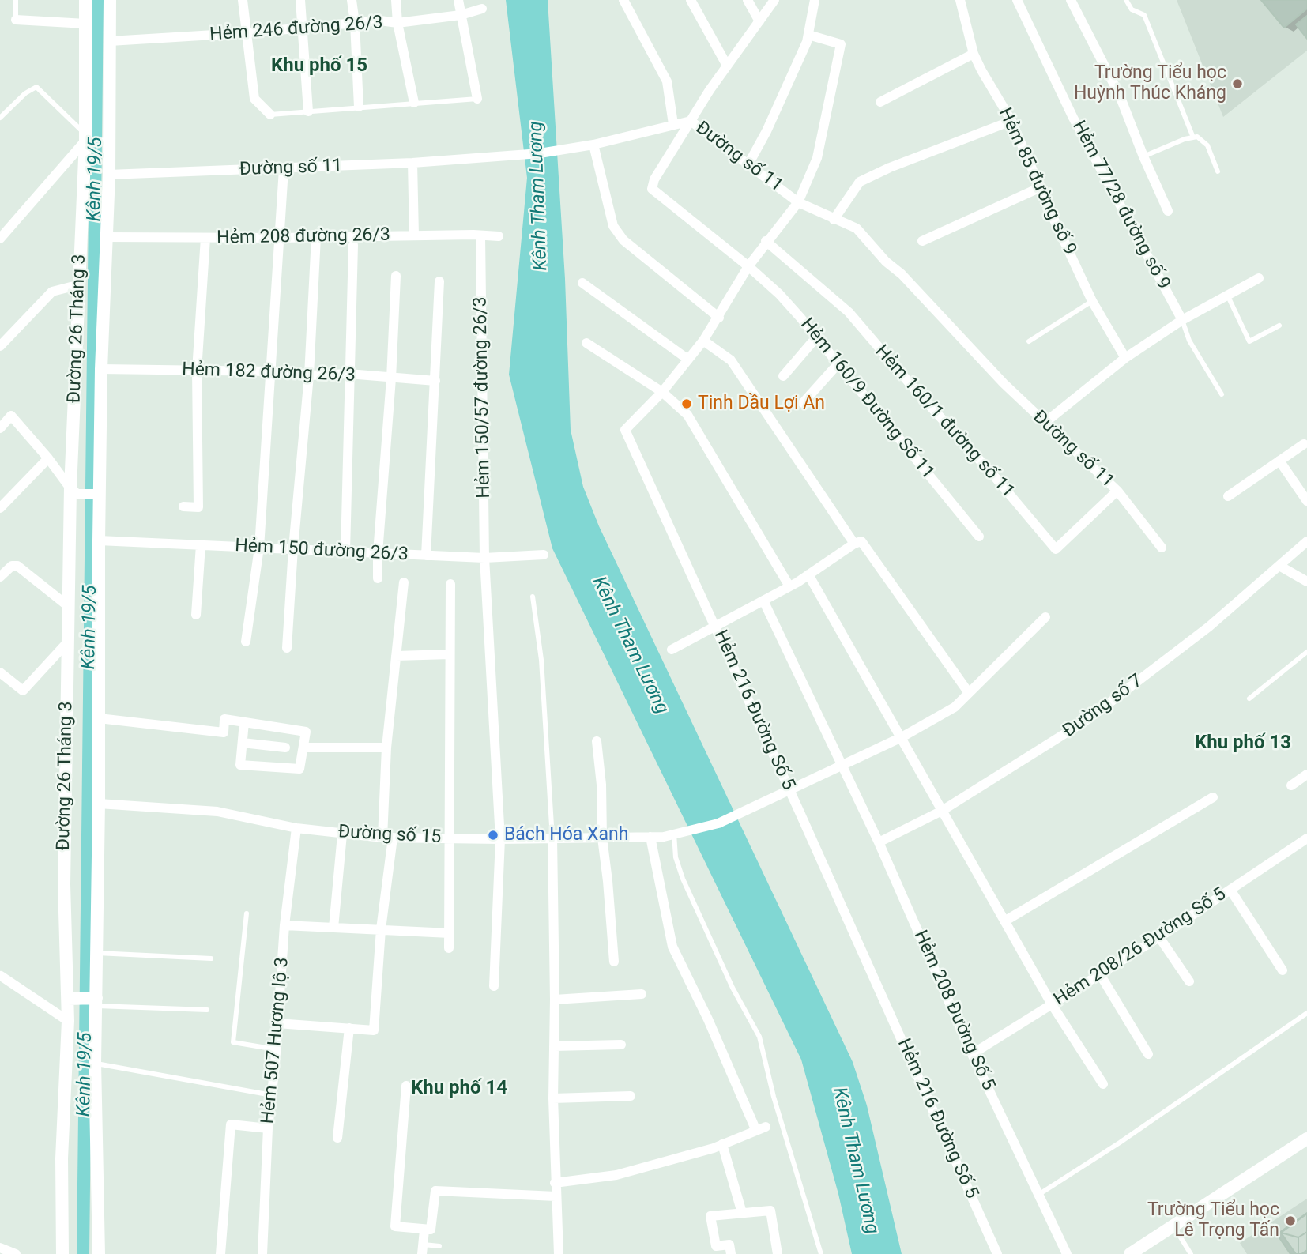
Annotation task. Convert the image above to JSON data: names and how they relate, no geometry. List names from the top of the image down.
{
  "streets": {
    "street": [
      "Hẻm 246 đường 26/3",
      "Đường số 11",
      "Hẻm 85 đường số 9",
      "Hẻm 77/28 đường số 9",
      "Hẻm 208 đường 26/3",
      "Đường 26 Tháng 3",
      "Hẻm 182 đường 26/3",
      "Hẻm 150/57 đường 26/3",
      "Hẻm 160/9 Đường Số 11",
      "Hẻm 160/1 đường số 11",
      "Hẻm 150 đường 26/3",
      "Đường số 7",
      "Hẻm 216 Đường Số 5",
      "Đường số 15",
      "Hẻm 208/26 Đường Số 5",
      "Hẻm 208 Đường Số 5",
      "Hẻm 507 Hương lộ 3"
    ]
  },
  "crossings": [
    ["Hẻm 246 đường 26/3", "Đường 26 Tháng 3"],
    ["Đường số 11", "Đường 26 Tháng 3"],
    ["Đường số 11", "Hẻm 160/9 Đường Số 11"],
    ["Đường số 11", "Hẻm 160/1 đường số 11"],
    ["Đường số 11", "Hẻm 216 Đường Số 5"],
    ["Hẻm 208 đường 26/3", "Đường 26 Tháng 3"],
    ["Hẻm 208 đường 26/3", "Hẻm 150/57 đường 26/3"],
    ["Đường 26 Tháng 3", "Hẻm 182 đường 26/3"],
    ["Đường 26 Tháng 3", "Hẻm 150 đường 26/3"],
    ["Đường 26 Tháng 3", "Đường số 15"],
    ["Hẻm 150/57 đường 26/3", "Hẻm 150 đường 26/3"],
    ["Hẻm 150/57 đường 26/3", "Đường số 15"],
    ["Hẻm 160/9 Đường Số 11", "Hẻm 216 Đường Số 5"],
    ["Hẻm 160/1 đường số 11", "Hẻm 216 Đường Số 5"],
    ["Đường số 7", "Hẻm 208 Đường Số 5"],
    ["Đường số 15", "Hẻm 507 Hương lộ 3"],
    ["Hẻm 208/26 Đường Số 5", "Hẻm 208 Đường Số 5"]
  ],
  "districts": ["Khu phố 15", "Khu phố 13", "Khu phố 14"],
  "water": ["Kênh 19/5", "Kênh Tham Lương"],
  "places": [
    "Trường Tiểu học Huỳnh Thúc Kháng",
    "Tinh Dầu Lợi An",
    "Bách Hóa Xanh",
    "Trường Tiểu học Lê Trọng Tấn"
  ]
}
